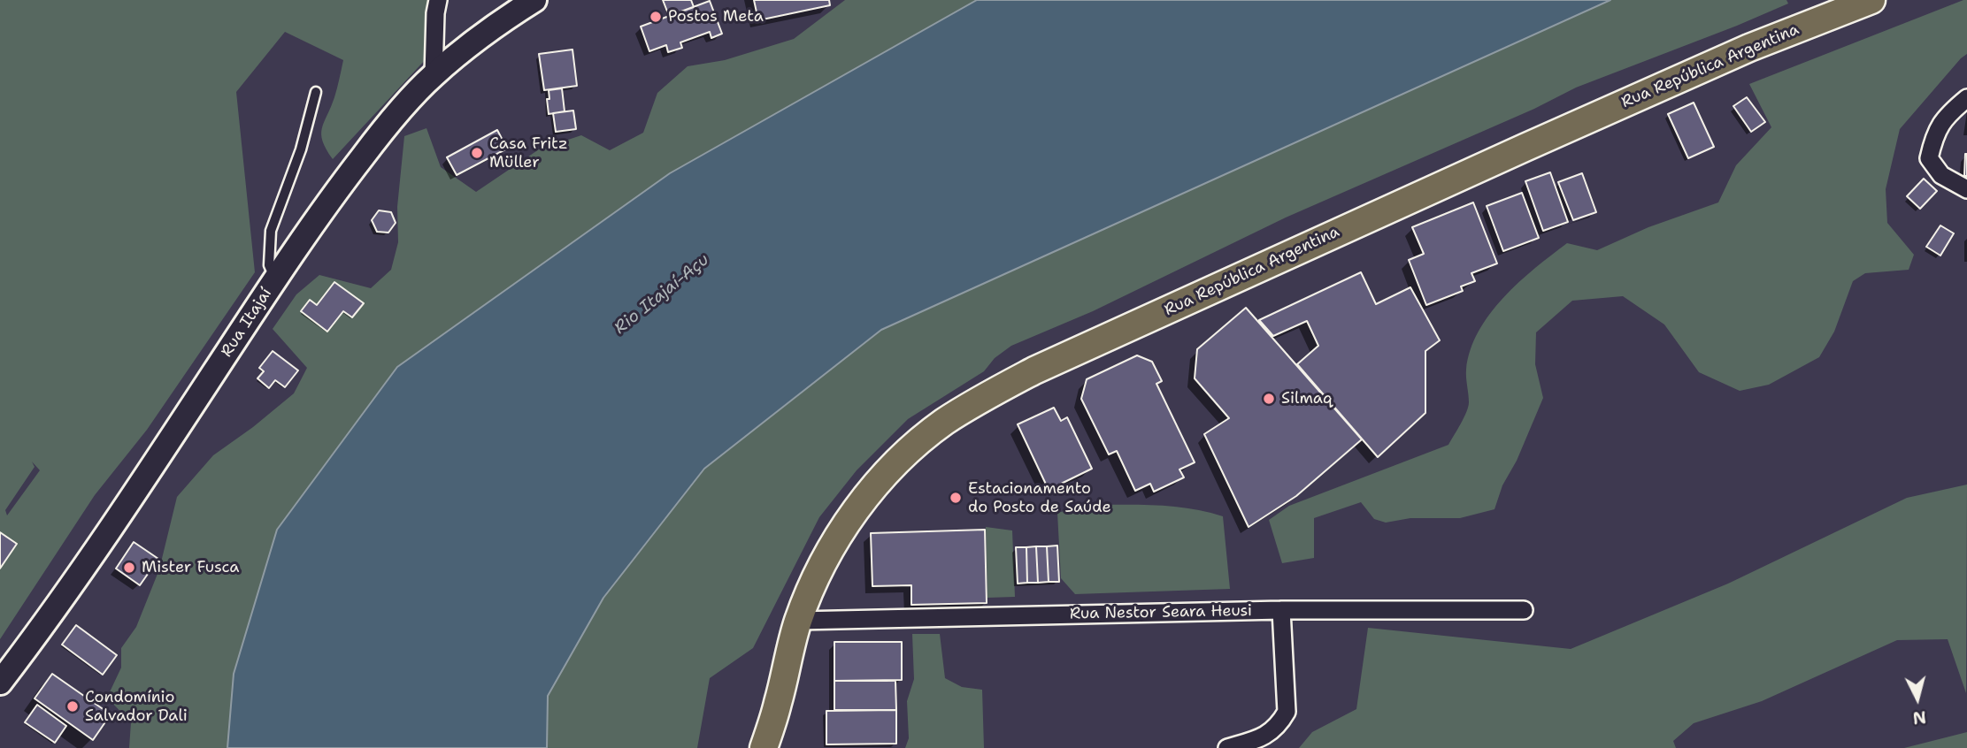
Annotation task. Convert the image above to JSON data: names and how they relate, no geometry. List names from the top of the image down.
{
  "streets": {
    "main road": ["Rua República Argentina", "Rua Itajaí"],
    "street": ["Rua Nestor Seara Heusi"]
  },
  "crossings": [
    ["Rua República Argentina", "Rua Nestor Seara Heusi"]
  ],
  "water": ["Rio Itajaí-Açu"],
  "places": [
    "Postos Meta",
    "Casa Fritz Müller",
    "Silmaq",
    "Estacionamento do Posto de Saúde",
    "Mister Fusca",
    "Condomínio Salvador Dali"
  ],
  "north": "bottom"
}
